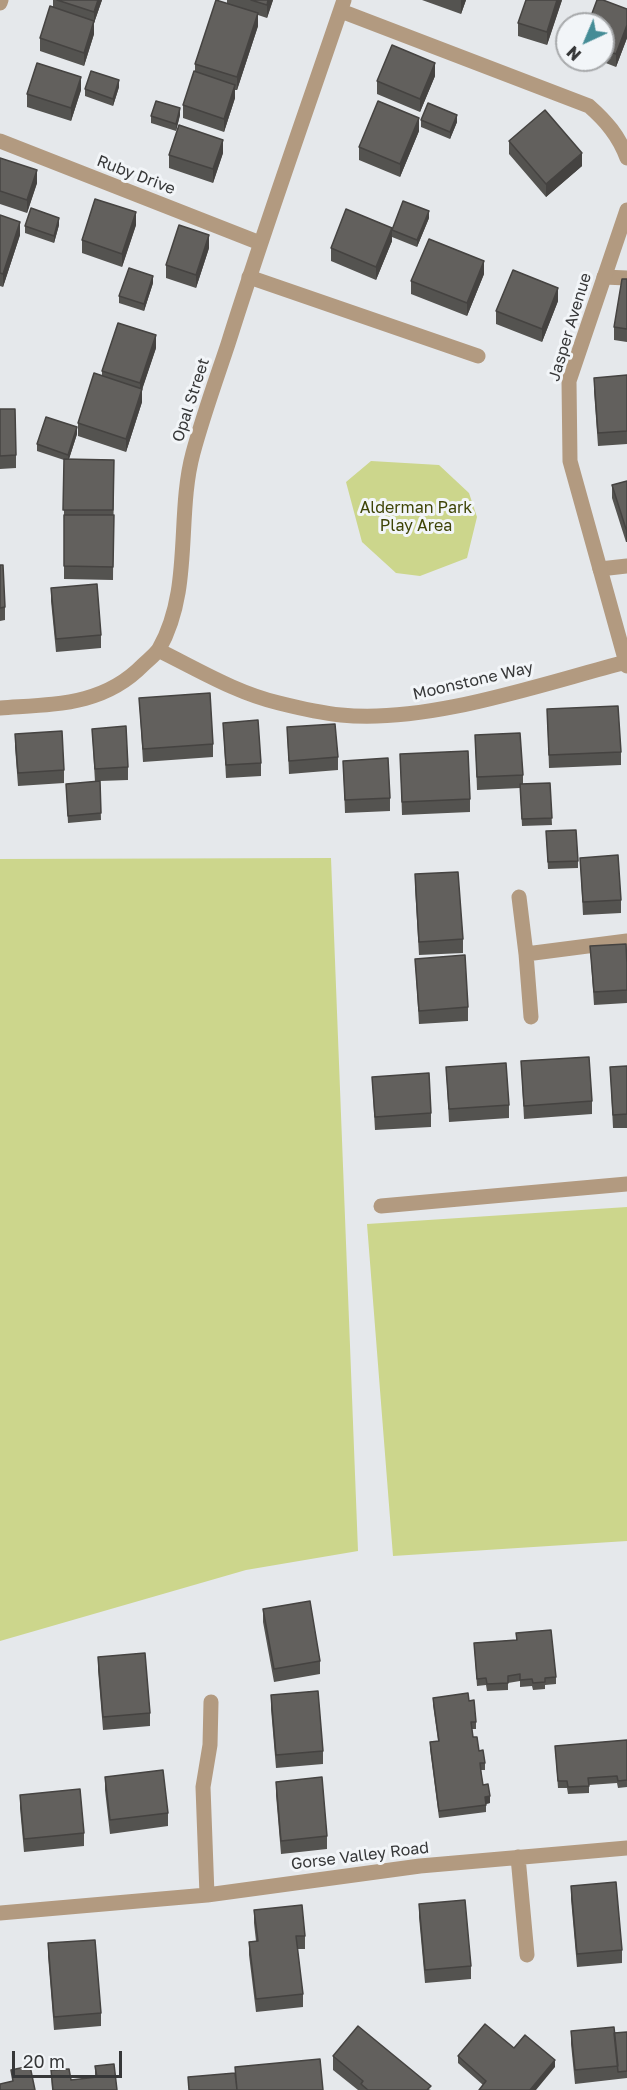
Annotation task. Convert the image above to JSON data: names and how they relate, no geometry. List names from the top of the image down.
{
  "streets": {
    "street": [
      "Ruby Drive",
      "Jasper Avenue",
      "Opal Street",
      "Moonstone Way",
      "Gorse Valley Road"
    ]
  },
  "crossings": [
    ["Ruby Drive", "Opal Street"],
    ["Jasper Avenue", "Moonstone Way"],
    ["Opal Street", "Moonstone Way"]
  ],
  "parks": ["Alderman Park Play Area"],
  "scale_bar": "20 m",
  "north": "bottom left"
}
